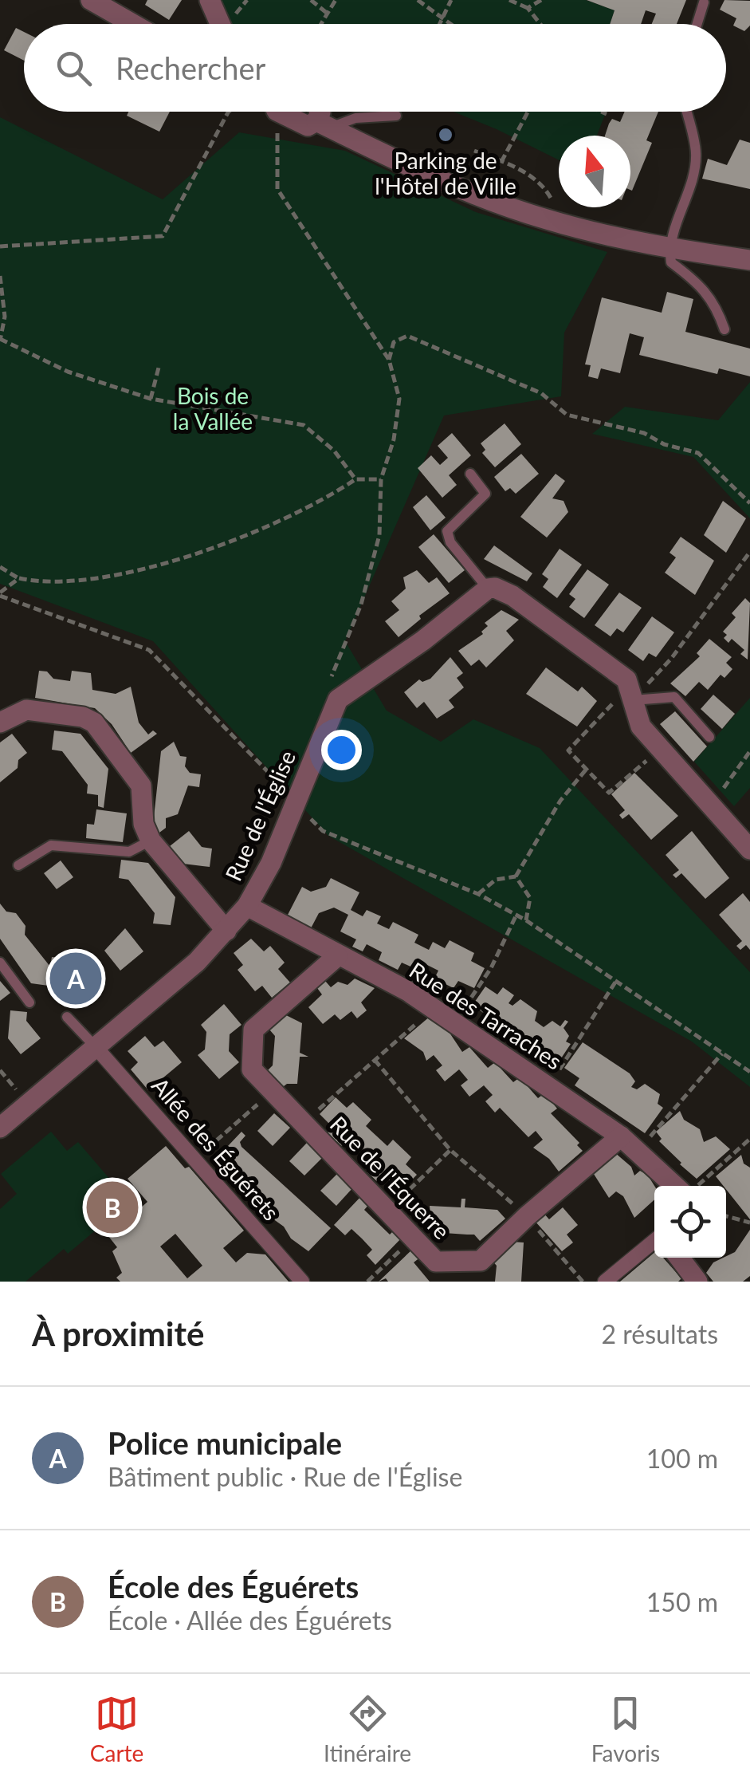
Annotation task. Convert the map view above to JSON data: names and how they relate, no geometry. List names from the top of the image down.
{
  "streets": {
    "street": [
      "Rue de l'Église",
      "Rue des Tarraches",
      "Allée des Éguérets",
      "Rue de l'Équerre"
    ]
  },
  "crossings": [
    ["Rue de l'Église", "Rue des Tarraches"],
    ["Rue de l'Église", "Allée des Éguérets"],
    ["Rue des Tarraches", "Rue de l'Équerre"]
  ],
  "parks": ["Bois de la Vallée"],
  "places": ["Parking de l'Hôtel de Ville"],
  "north": "top",
  "page": {
    "search": "Rechercher",
    "pins": ["A", "B"],
    "heading": ["À proximité", "2 résultats"],
    "list": [
      {
        "mark": "A",
        "name": "Police municipale",
        "note": "Bâtiment public · Rue de l'Église",
        "value": "100 m"
      },
      {
        "mark": "B",
        "name": "École des Éguérets",
        "note": "École · Allée des Éguérets",
        "value": "150 m"
      }
    ],
    "nav": ["Carte", "Itinéraire", "Favoris"]
  }
}
